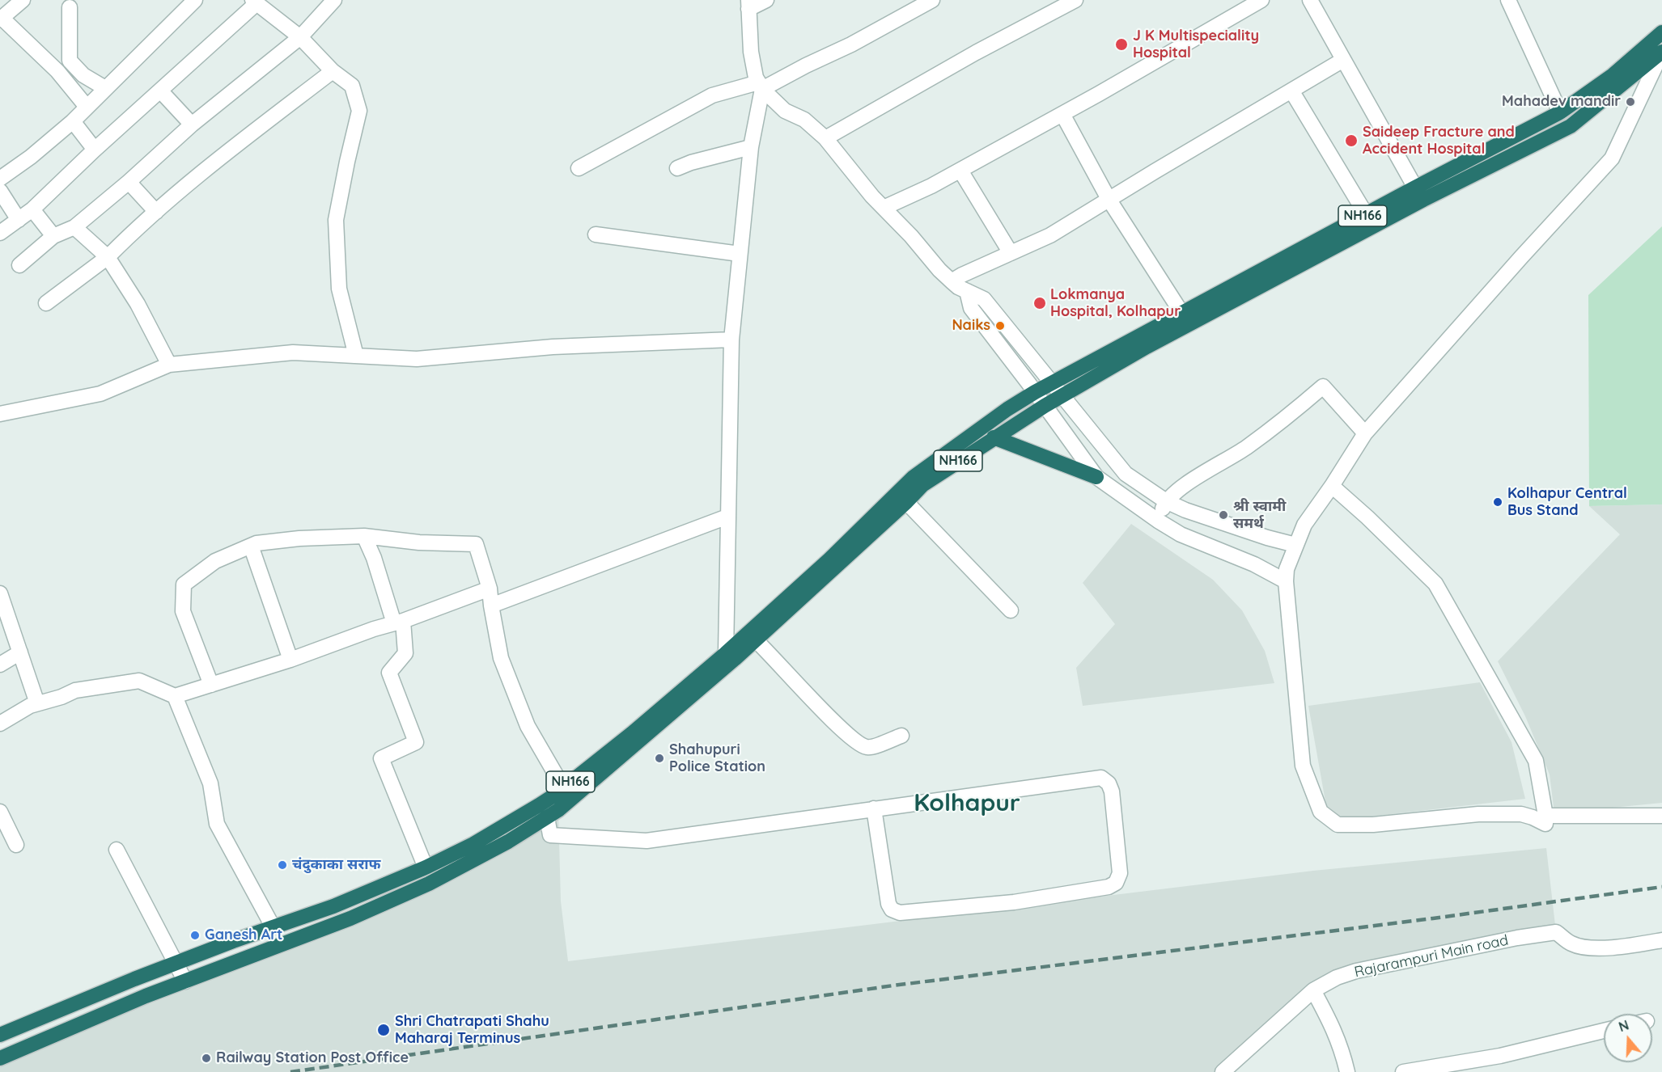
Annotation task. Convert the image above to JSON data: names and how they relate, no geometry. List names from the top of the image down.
{
  "streets": {
    "highway": ["NH166"],
    "street": ["Rajarampuri Main road"]
  },
  "districts": ["Kolhapur"],
  "places": [
    "J K Multispeciality Hospital",
    "Mahadev mandir",
    "Saideep Fracture and Accident Hospital",
    "Lokmanya Hospital, Kolhapur",
    "Naiks",
    "Kolhapur Central Bus Stand",
    "श्री स्वामी समर्थ",
    "Shahupuri Police Station",
    "चंदुकाका सराफ",
    "Ganesh Art",
    "Shri Chatrapati Shahu Maharaj Terminus",
    "Railway Station Post Office"
  ],
  "north": "top"
}
